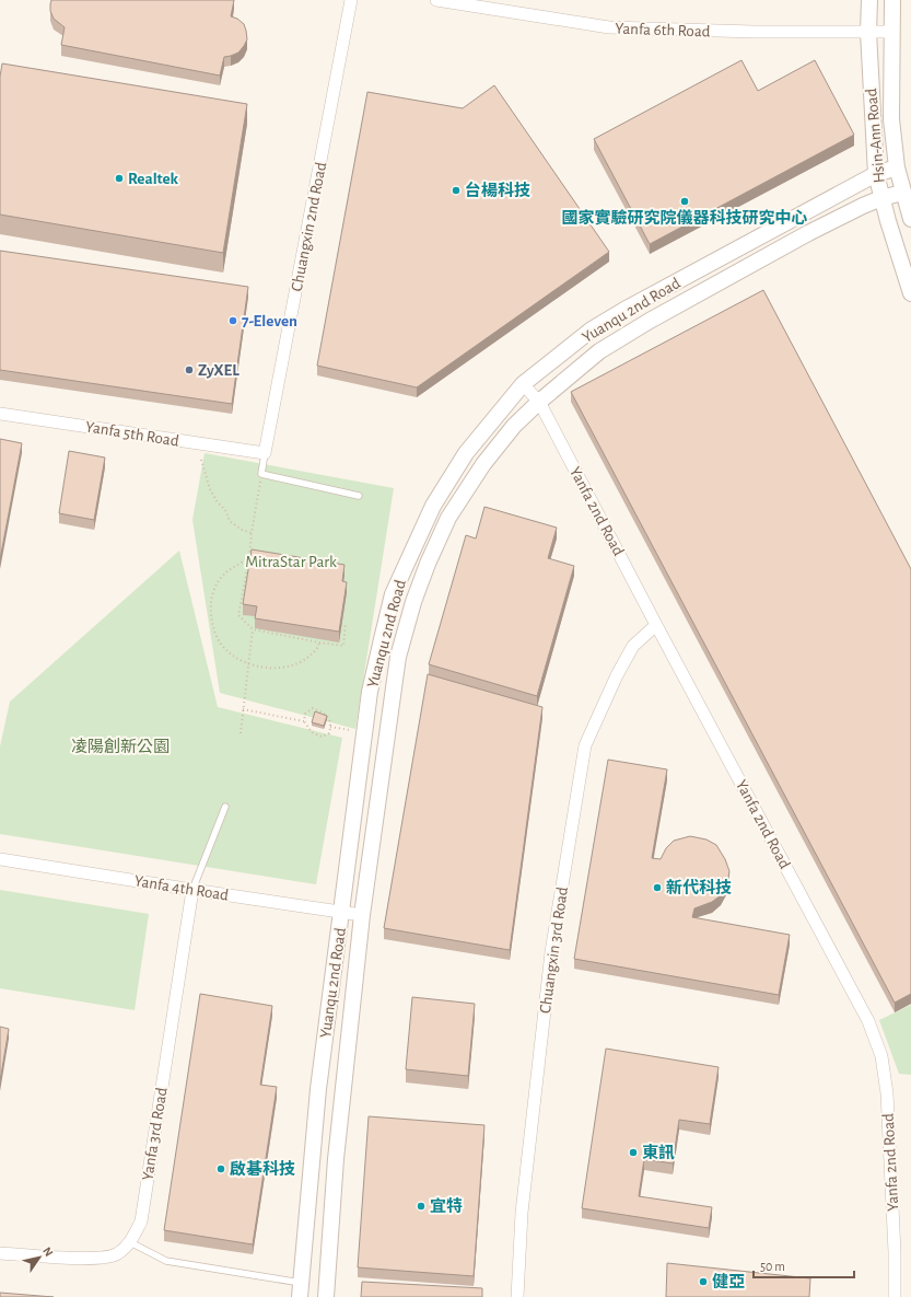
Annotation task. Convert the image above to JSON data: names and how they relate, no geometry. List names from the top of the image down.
{
  "streets": {
    "street": [
      "Yanfa 6th Road",
      "Hsin-Ann Road",
      "Chuangxin 2nd Road",
      "Yuanqu 2nd Road",
      "Yanfa 5th Road",
      "Yanfa 2nd Road",
      "Yanfa 4th Road",
      "Chuangxin 3rd Road",
      "Yanfa 3rd Road"
    ]
  },
  "crossings": [
    ["Yanfa 6th Road", "Hsin-Ann Road"],
    ["Hsin-Ann Road", "Yuanqu 2nd Road"],
    ["Chuangxin 2nd Road", "Yanfa 5th Road"],
    ["Yuanqu 2nd Road", "Yanfa 2nd Road"],
    ["Yuanqu 2nd Road", "Yanfa 4th Road"],
    ["Yanfa 2nd Road", "Chuangxin 3rd Road"],
    ["Yanfa 4th Road", "Yanfa 3rd Road"]
  ],
  "parks": ["MitraStar Park", "凌陽創新公園"],
  "places": [
    "Realtek",
    "台楊科技",
    "國家實驗研究院儀器科技研究中心",
    "7-Eleven",
    "ZyXEL",
    "新代科技",
    "東訊",
    "啟碁科技",
    "宜特",
    "健亞"
  ],
  "scale_bar": "50 m",
  "north": "top right"
}
